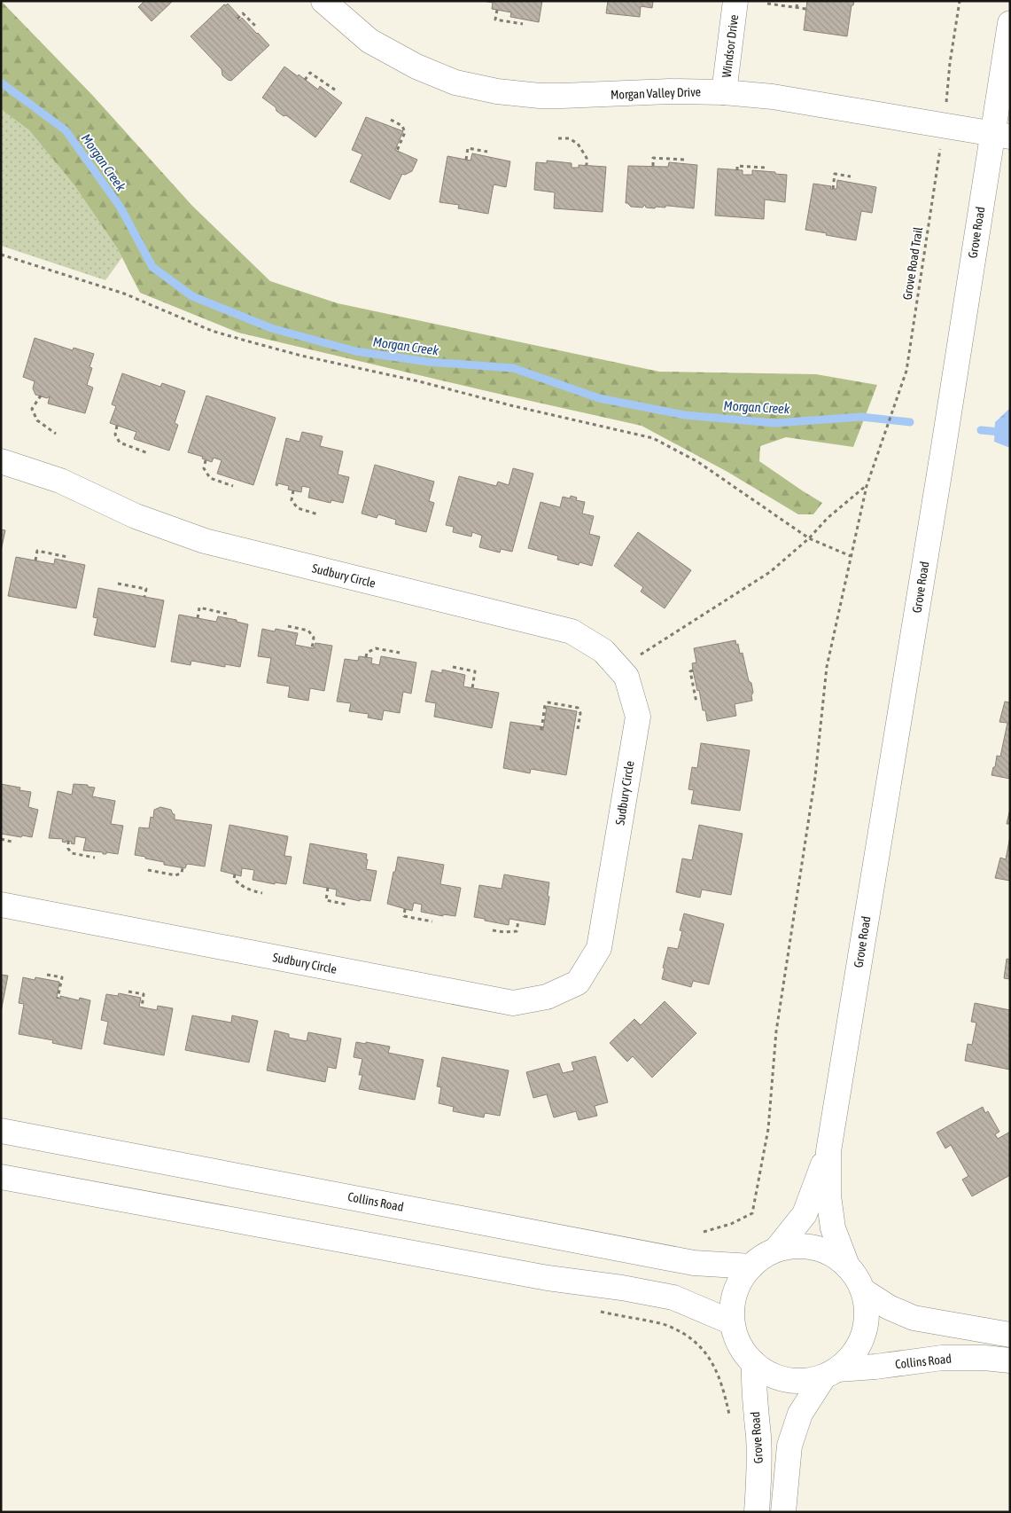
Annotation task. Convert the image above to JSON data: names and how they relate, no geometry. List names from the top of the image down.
{
  "streets": {
    "street": [
      "Windsor Drive",
      "Morgan Valley Drive",
      "Grove Road",
      "Sudbury Circle",
      "Collins Road"
    ],
    "path": ["Grove Road Trail"]
  },
  "crossings": [
    ["Windsor Drive", "Morgan Valley Drive"],
    ["Morgan Valley Drive", "Grove Road"],
    ["Grove Road", "Collins Road"]
  ],
  "water": ["Morgan Creek"]
}
